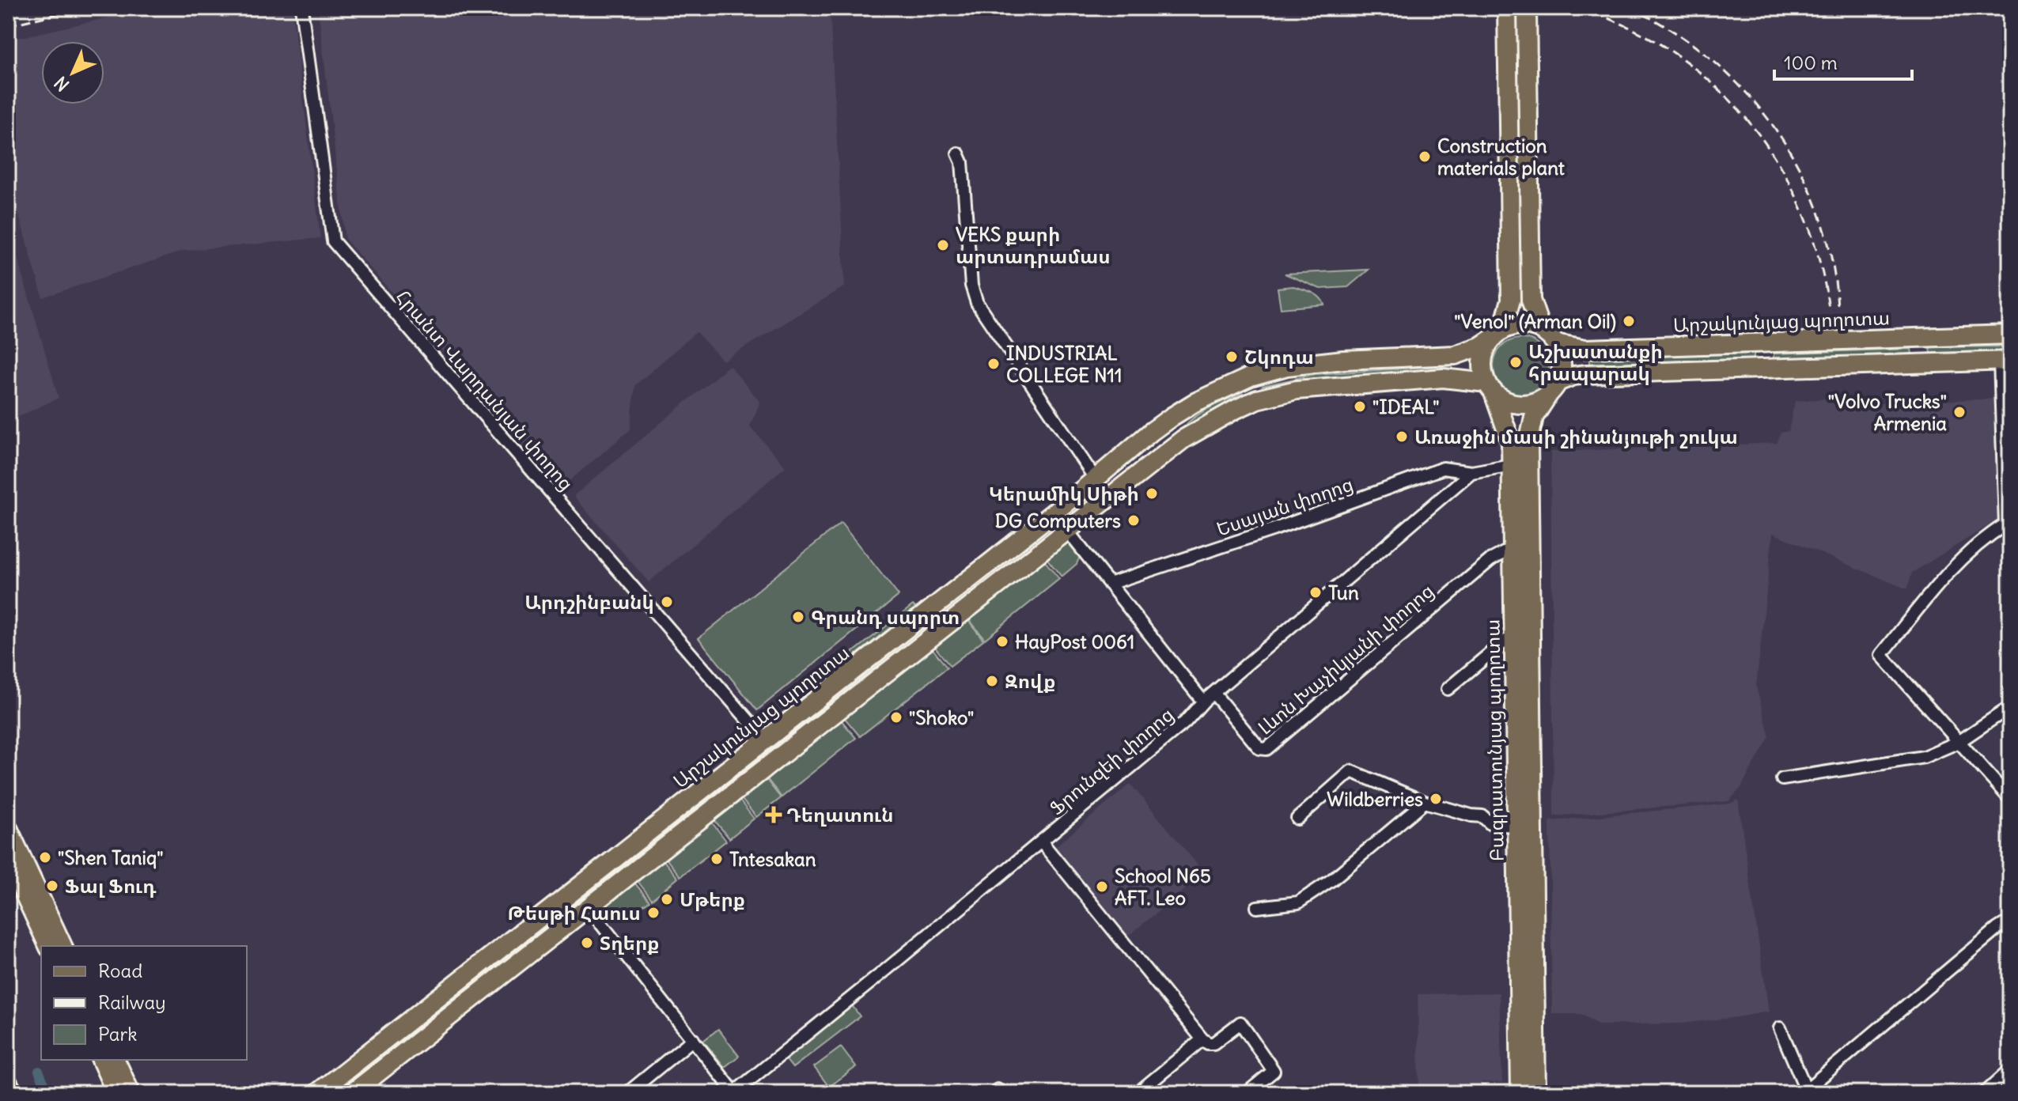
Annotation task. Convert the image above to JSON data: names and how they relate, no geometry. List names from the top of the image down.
{
  "streets": {
    "main road": ["Արշակունյաց պողոտա", "Բագրատունյաց պողոտա"],
    "street": [
      "Հրանտ Վարդանյան փողոց",
      "Եսայան փողոց",
      "Լևոն Խաչիկյանի փողոց",
      "Ֆրունզեի փողոց"
    ]
  },
  "crossings": [
    ["Արշակունյաց պողոտա", "Հրանտ Վարդանյան փողոց"],
    ["Արշակունյաց պողոտա", "Բագրատունյաց պողոտա"],
    ["Եսայան փողոց", "Ֆրունզեի փողոց"],
    ["Լևոն Խաչիկյանի փողոց", "Բագրատունյաց պողոտա"],
    ["Լևոն Խաչիկյանի փողոց", "Ֆրունզեի փողոց"]
  ],
  "places": {
    "other": [
      "Construction materials plant",
      "VEKS քարի արտադրամաս",
      "\"Venol\" (Arman Oil)",
      "Շկոդա",
      "Աշխատանքի հրապարակ",
      "INDUSTRIAL COLLEGE N11",
      "\"IDEAL\"",
      "\"Volvo Trucks\" Armenia",
      "Առաջին մասի շինանյութի շուկա",
      "Կերամիկ Սիթի",
      "DG Computers",
      "Tun",
      "Արդշինբանկ",
      "Գրանդ սպորտ",
      "HayPost 0061",
      "Զովք",
      "\"Shoko\"",
      "Wildberries",
      "\"Shen Taniq\"",
      "Tntesakan",
      "Ֆալ Ֆուդ",
      "School N65 AFT. Leo",
      "Մթերք",
      "Թեսթի Հաուս",
      "Տղերք"
    ],
    "health": ["Դեղատուն"]
  },
  "legend": ["Road", "Railway", "Park"],
  "scale_bar": "100 m",
  "north": "bottom left"
}
